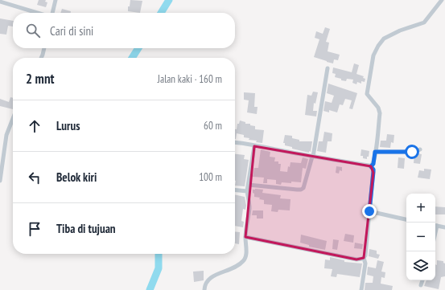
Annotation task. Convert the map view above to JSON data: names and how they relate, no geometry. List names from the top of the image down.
{
  "page": {
    "search": "Cari di sini",
    "heading": ["2 mnt", "Jalan kaki · 160 m"],
    "list": [
      ["Lurus", "60 m"],
      ["Belok kiri", "100 m"],
      "Tiba di tujuan"
    ],
    "map_buttons": ["+", "−"]
  }
}
